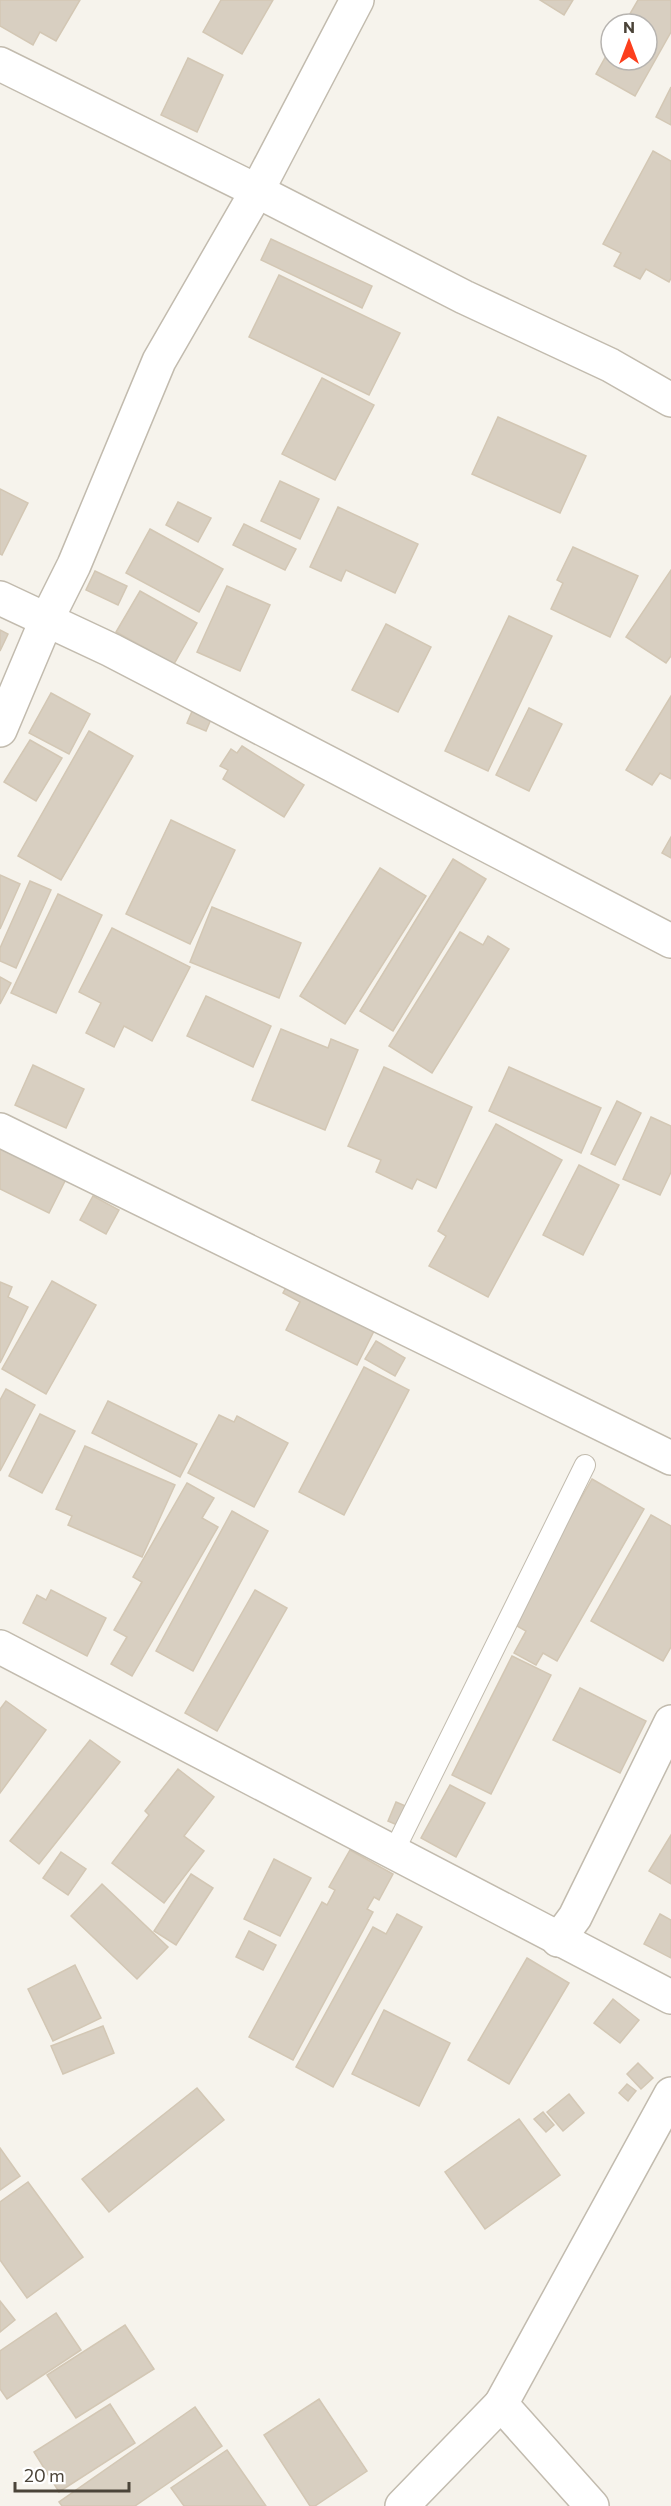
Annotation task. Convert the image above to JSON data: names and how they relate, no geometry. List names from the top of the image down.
{
  "scale_bar": "20 m",
  "north": "top"
}
